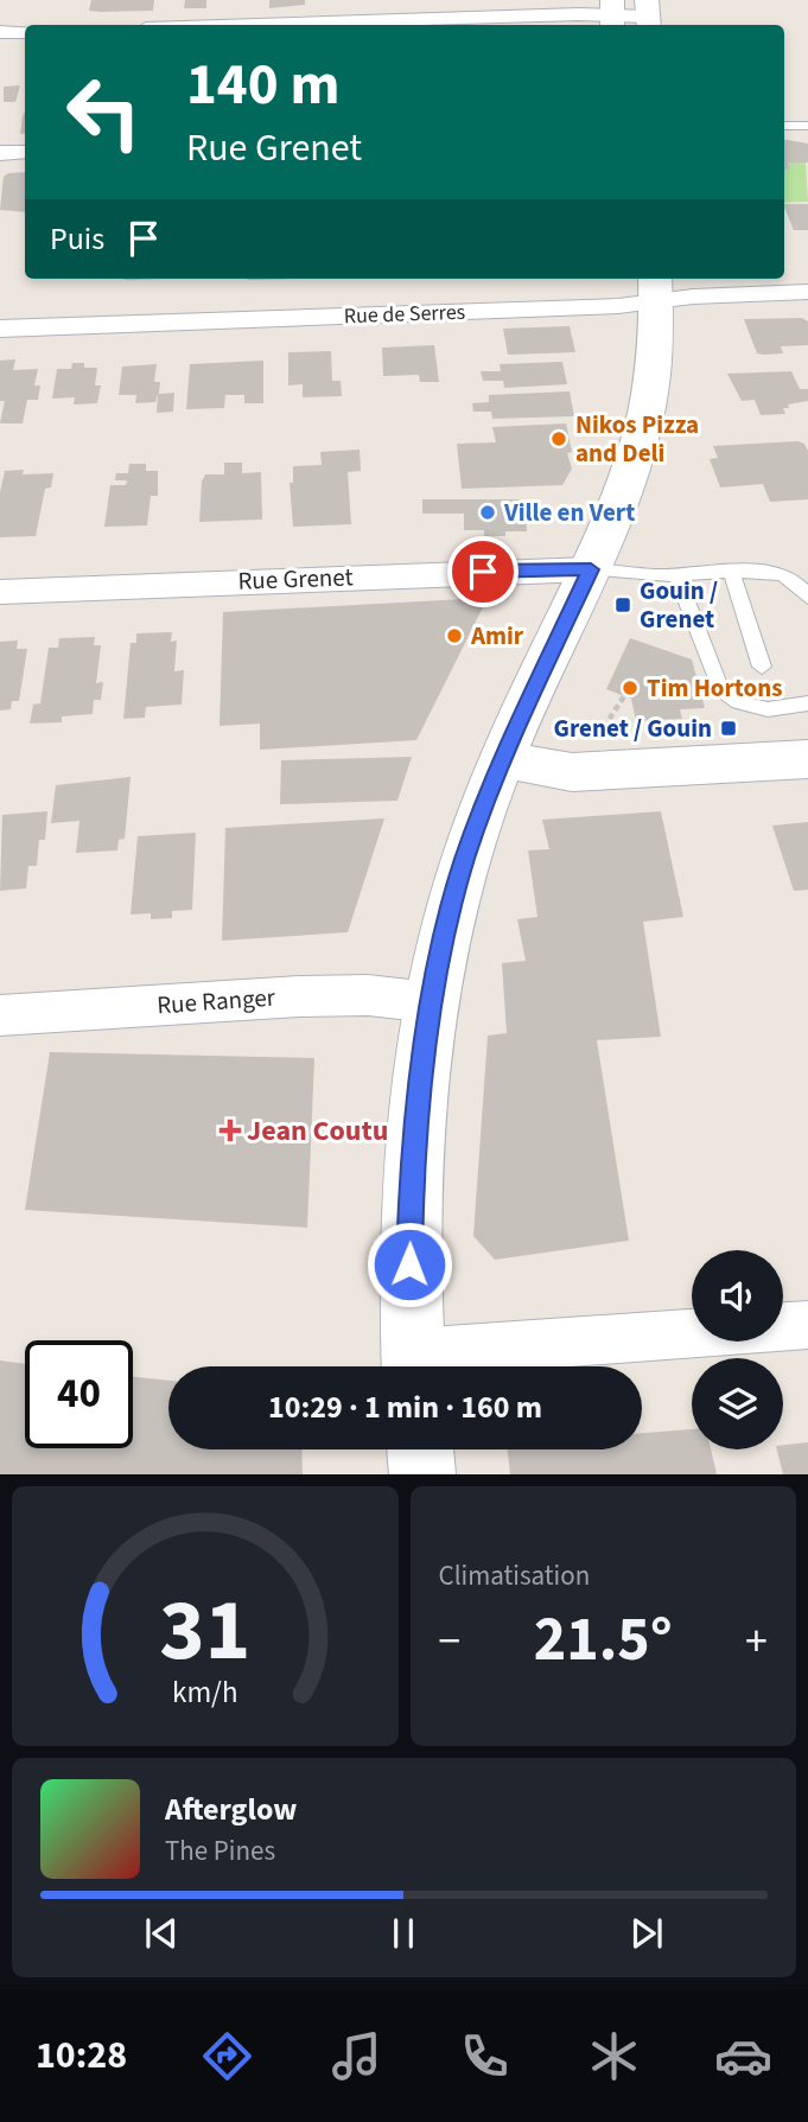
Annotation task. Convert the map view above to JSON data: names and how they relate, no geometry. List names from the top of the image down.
{
  "streets": {
    "street": ["Rue de Serres", "Rue Grenet", "Rue Ranger"]
  },
  "places": {
    "other": [
      "Nikos Pizza and Deli",
      "Ville en Vert",
      "Amir",
      "Tim Hortons"
    ],
    "transit": ["Gouin / Grenet", "Grenet / Gouin"],
    "health": ["Jean Coutu"]
  },
  "page": {
    "turn": ["140 m", "Rue Grenet"],
    "then": "Puis",
    "limit": "40",
    "trip": "10:29 · 1 min · 160 m",
    "tile": "Climatisation",
    "heat": ["−", "21.5°", "+"],
    "song": ["Afterglow", "The Pines"],
    "tabs": "10:28",
    "gauge": ["31", "km/h"]
  }
}
